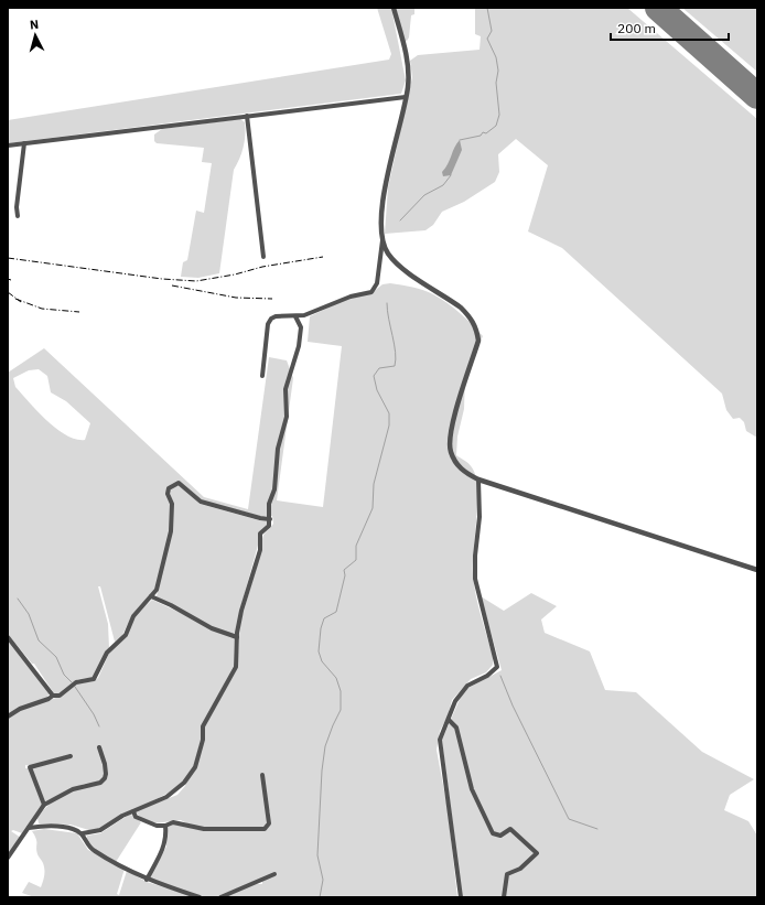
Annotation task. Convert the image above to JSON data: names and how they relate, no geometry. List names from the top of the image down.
{
  "scale_bar": "200 m",
  "north": "top"
}
